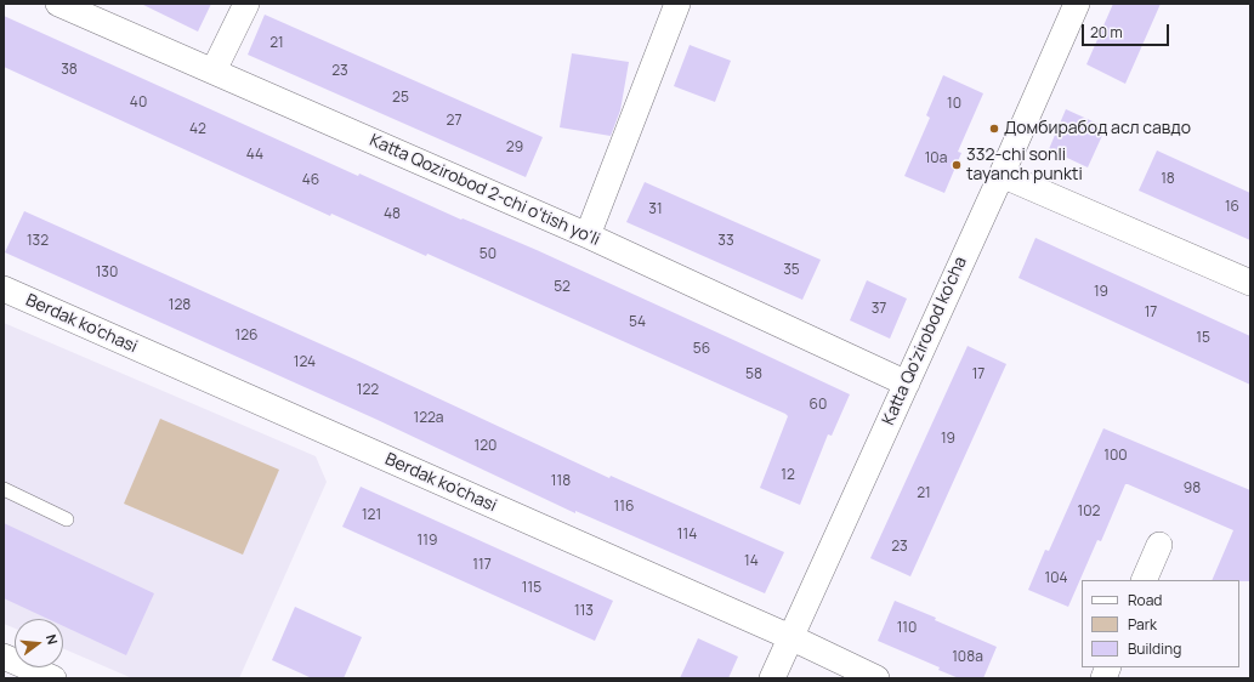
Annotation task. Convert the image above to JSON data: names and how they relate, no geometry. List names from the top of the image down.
{
  "streets": {
    "street": ["Katta Qozirobod 2-chi o'tish yo'li", "Berdak ko'chasi", "Katta Qo'zirobod ko'cha"]
  },
  "crossings": [
    ["Katta Qozirobod 2-chi o'tish yo'li", "Katta Qo'zirobod ko'cha"],
    ["Berdak ko'chasi", "Katta Qo'zirobod ko'cha"]
  ],
  "places": ["Домбирабод асл савдо", "332-chi sonli tayanch punkti"],
  "house_numbers": [
    "21",
    "38",
    "23",
    "25",
    "40",
    "10",
    "27",
    "42",
    "29",
    "44",
    "10a",
    "18",
    "46",
    "16",
    "31",
    "48",
    "132",
    "33",
    "50",
    "35",
    "130",
    "52",
    "19",
    "128",
    "37",
    "17",
    "54",
    "126",
    "15",
    "56",
    "124",
    "58",
    "17",
    "122",
    "60",
    "122a",
    "19",
    "120",
    "100",
    "12",
    "118",
    "98",
    "21",
    "116",
    "102",
    "121",
    "114",
    "119",
    "23",
    "14",
    "117",
    "104",
    "115",
    "113",
    "110",
    "108a"
  ],
  "legend": ["Road", "Park", "Building"],
  "scale_bar": "20 m",
  "north": "right"
}
